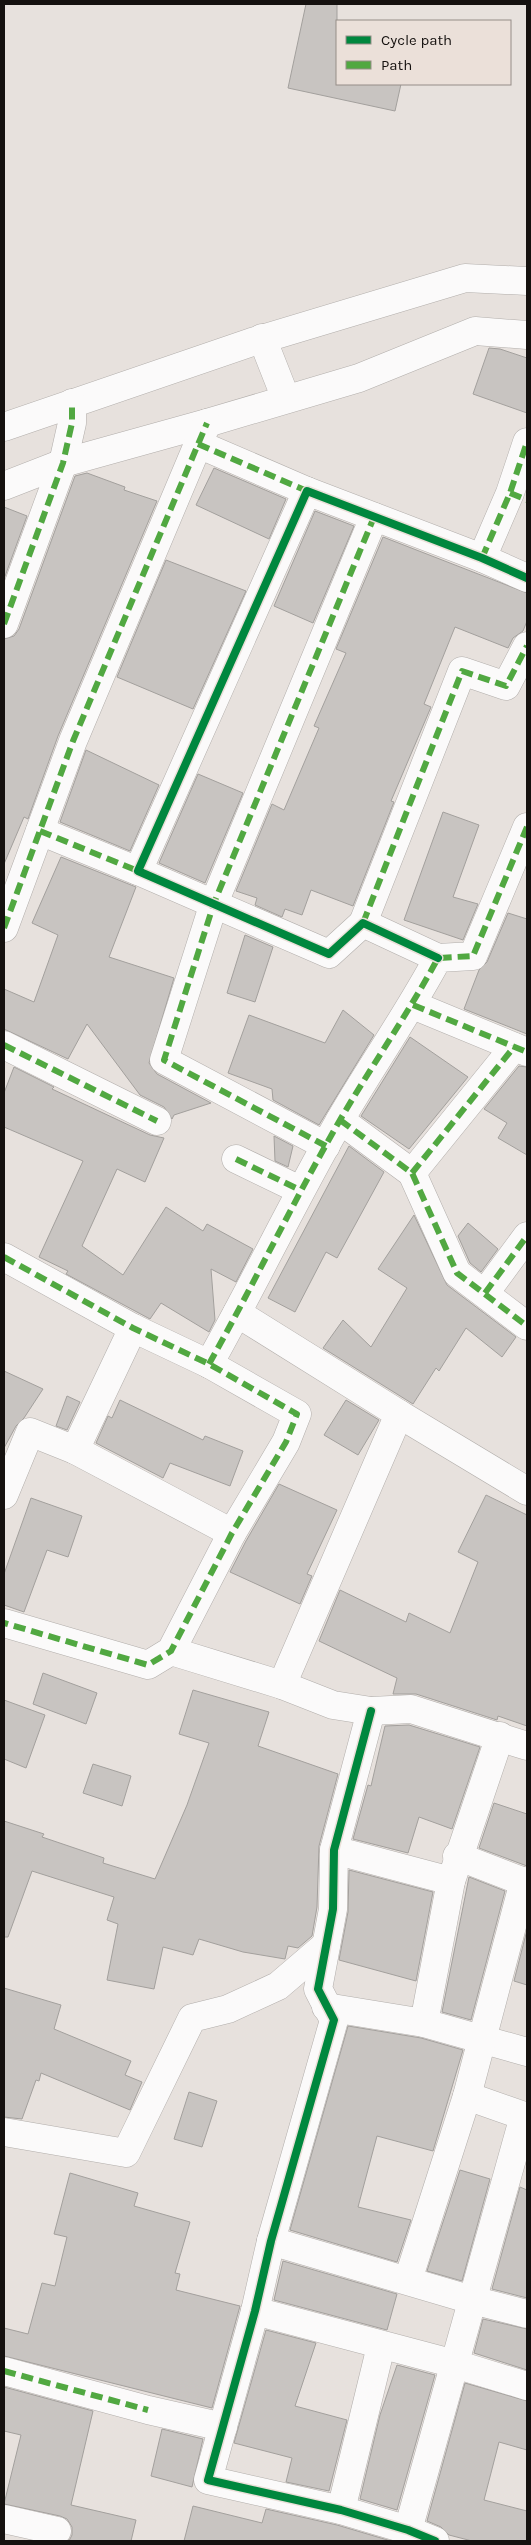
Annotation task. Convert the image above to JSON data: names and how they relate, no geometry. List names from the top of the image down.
{
  "legend": ["Cycle path", "Path"]
}
